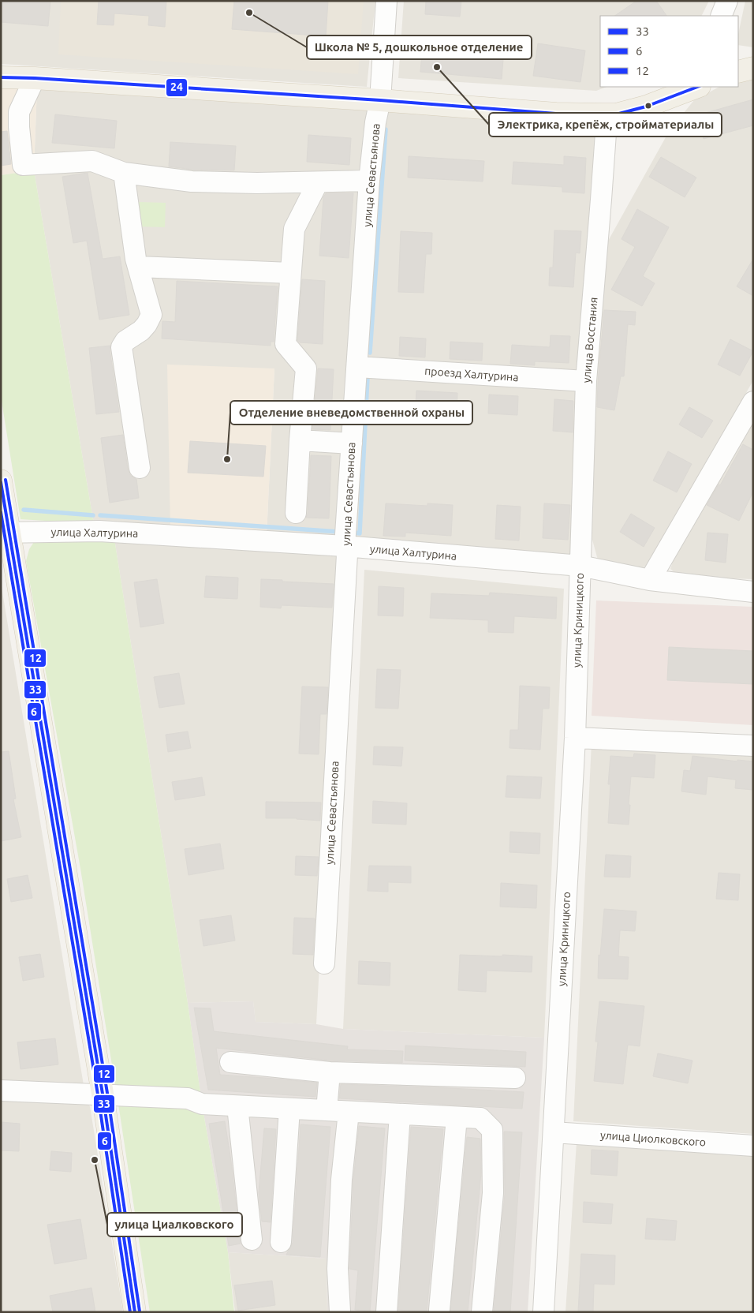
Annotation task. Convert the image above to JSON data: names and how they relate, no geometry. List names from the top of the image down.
{
  "streets": {
    "street": [
      "улица Севастьянова",
      "улица Восстания",
      "проезд Халтурина",
      "улица Халтурина",
      "улица Криницкого",
      "улица Циолковского"
    ]
  },
  "crossings": [
    ["улица Севастьянова", "проезд Халтурина"],
    ["улица Севастьянова", "улица Халтурина"],
    ["улица Восстания", "проезд Халтурина"],
    ["улица Восстания", "улица Халтурина"],
    ["улица Восстания", "улица Криницкого"],
    ["улица Халтурина", "улица Криницкого"],
    ["улица Криницкого", "улица Циолковского"]
  ],
  "places": [
    "Школа № 5, дошкольное отделение",
    "Электрика, крепёж, стройматериалы",
    "Отделение вневедомственной охраны",
    "улица Циалковского"
  ],
  "lines": [
    "transit line 24",
    "transit line 12",
    "transit line 33",
    "transit line 6"
  ],
  "legend": ["33", "6", "12"]
}
